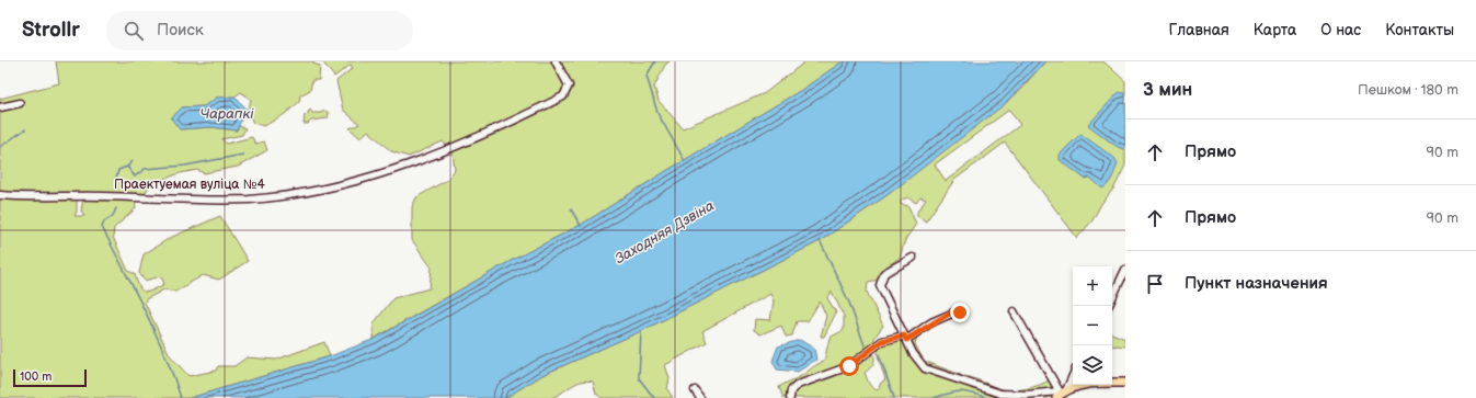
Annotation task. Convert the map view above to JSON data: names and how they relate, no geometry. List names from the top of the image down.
{
  "streets": {
    "street": ["Праектуемая вуліца №4"]
  },
  "water": ["Чарапкі", "Заходняя Дзвіна"],
  "scale_bar": "100 m",
  "page": {
    "header": "Strollr",
    "search": "Поиск",
    "nav": [
      "Главная",
      "Карта",
      "О нас",
      "Контакты"
    ],
    "heading": ["3 мин", "Пешком · 180 m"],
    "list": [
      ["Прямо", "90 m"],
      ["Прямо", "90 m"],
      "Пункт назначения"
    ],
    "map_buttons": ["+", "−"],
    "scale": "100 m"
  }
}
